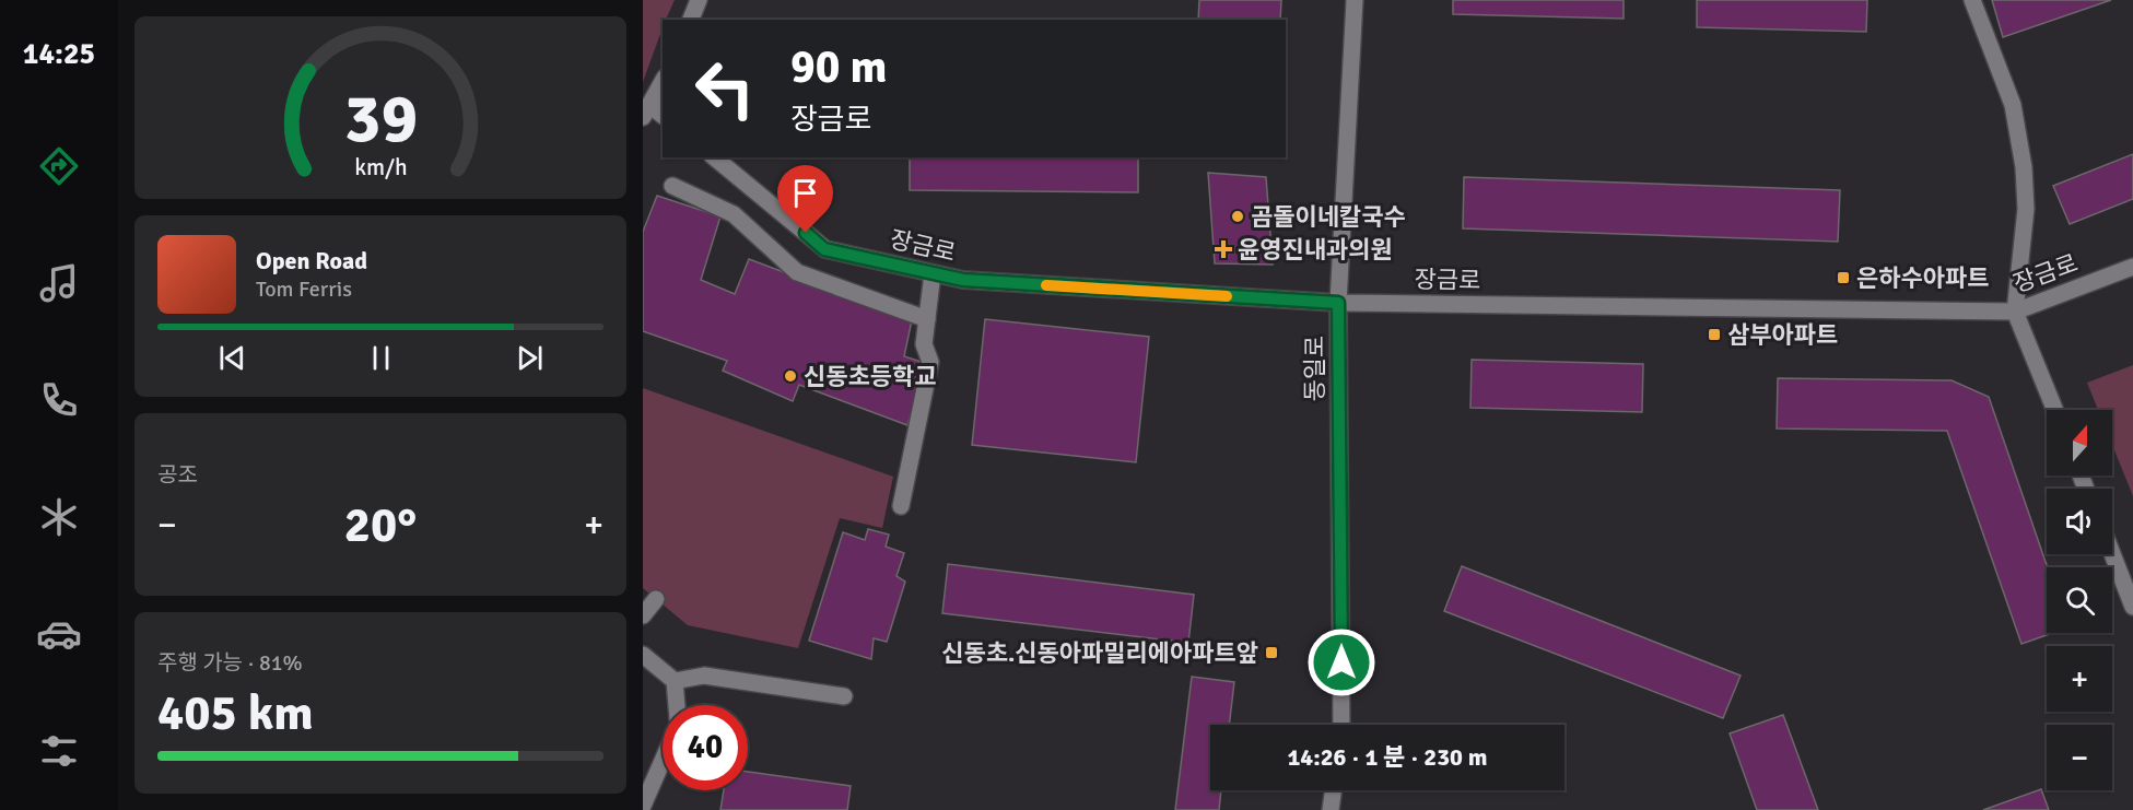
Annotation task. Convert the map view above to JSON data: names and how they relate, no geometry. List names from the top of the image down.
{
  "streets": {
    "street": ["장금로", "동일로"]
  },
  "crossings": [
    ["장금로", "동일로"]
  ],
  "places": {
    "other": ["곰돌이네칼국수", "신동초등학교"],
    "health": ["윤영진내과의원"],
    "transit": ["은하수아파트", "삼부아파트", "신동초.신동아파밀리에아파트앞"]
  },
  "north": "top",
  "page": {
    "tabs": "14:25",
    "turn": ["90 m", "장금로"],
    "song": ["Open Road", "Tom Ferris"],
    "map_buttons": ["+", "−"],
    "tile": [
      "공조",
      ["주행 가능 · 81%", "405 km"]
    ],
    "heat": ["−", "20°", "+"],
    "limit": "40",
    "trip": "14:26 · 1 분 · 230 m",
    "gauge": ["39", "km/h"]
  }
}
